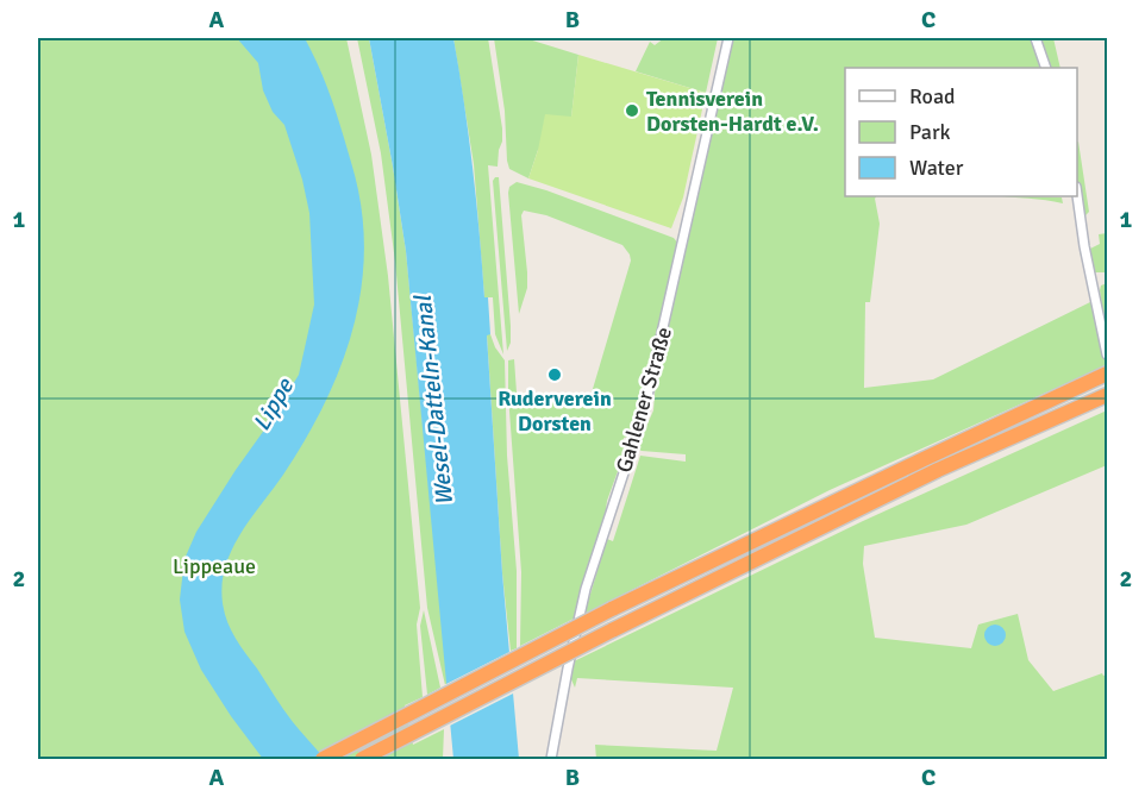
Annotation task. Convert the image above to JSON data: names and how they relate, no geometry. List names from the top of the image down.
{
  "streets": {
    "street": ["Gahlener Straße"]
  },
  "water": ["Wesel-Datteln-Kanal", "Lippe"],
  "parks": ["Lippeaue"],
  "places": ["Tennisverein Dorsten-Hardt e.V.", "Ruderverein Dorsten"],
  "legend": ["Road", "Park", "Water"],
  "grid": {
    "columns": ["A", "B", "C"],
    "rows": ["1", "2"]
  }
}
